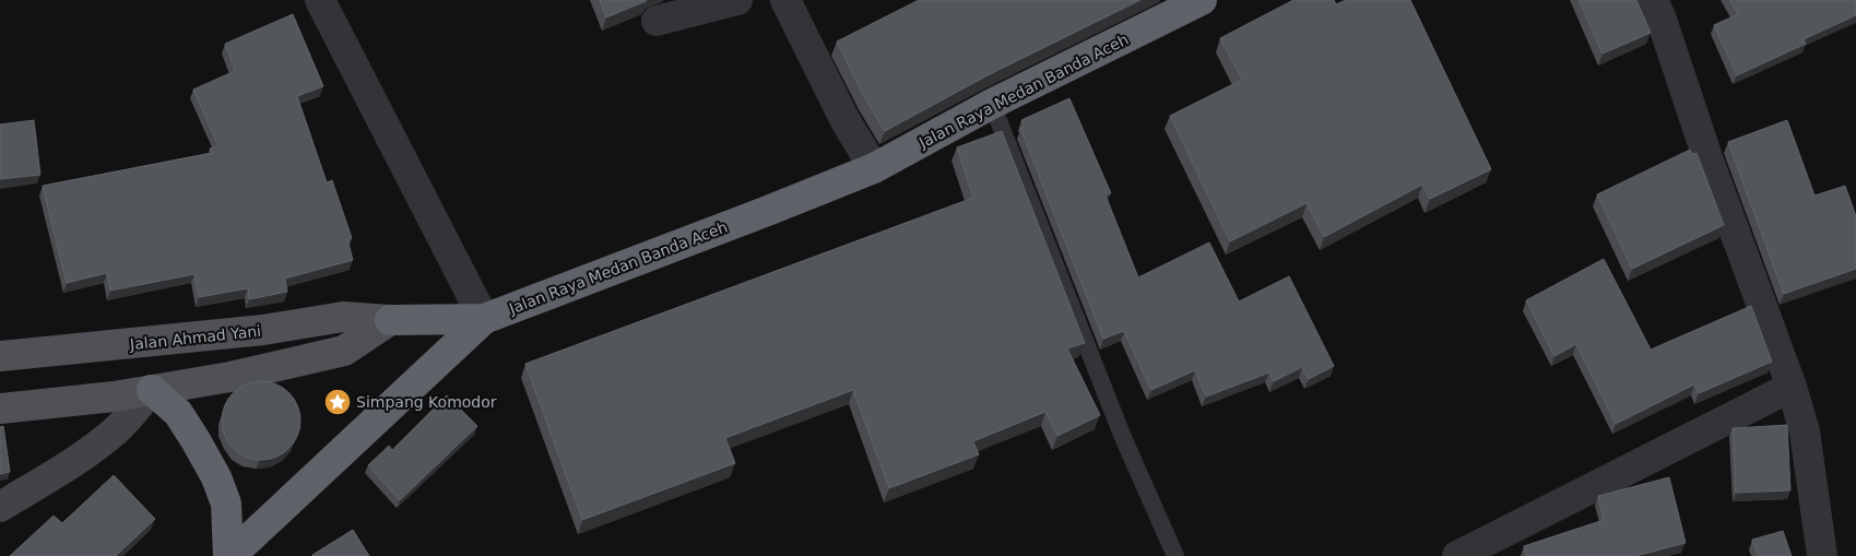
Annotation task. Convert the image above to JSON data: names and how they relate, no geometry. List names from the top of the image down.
{
  "streets": {
    "highway": ["Jalan Raya Medan Banda Aceh"],
    "main road": ["Jalan Ahmad Yani"]
  },
  "crossings": [
    ["Jalan Raya Medan Banda Aceh", "Jalan Ahmad Yani"]
  ],
  "places": {
    "place": ["Simpang Komodor"]
  }
}
